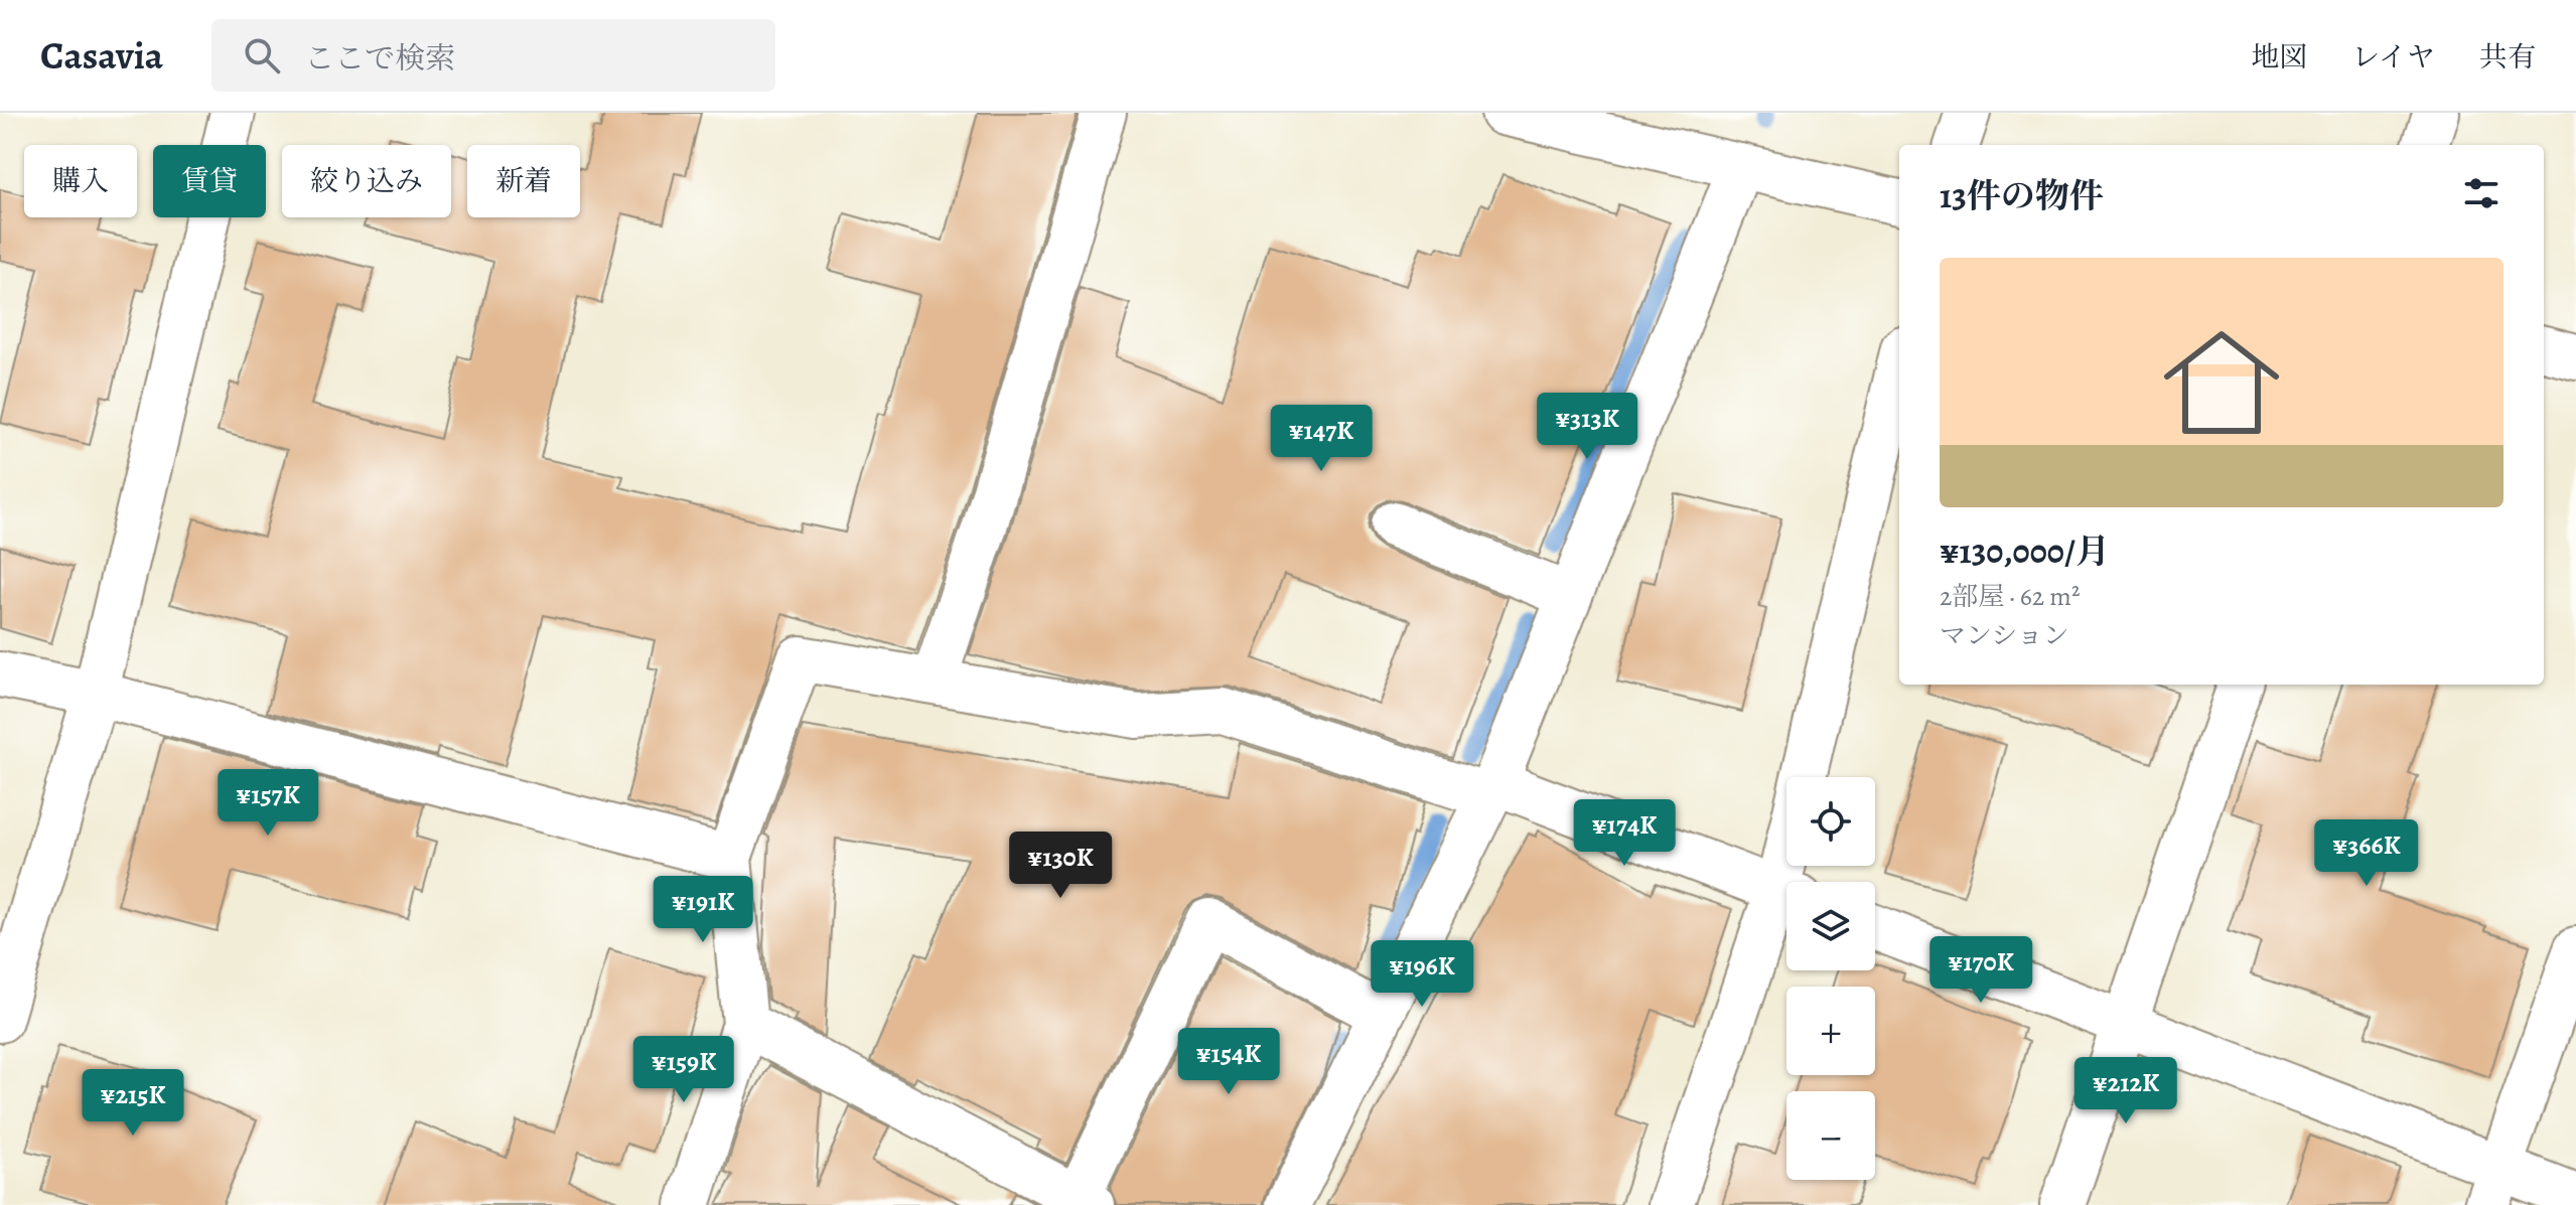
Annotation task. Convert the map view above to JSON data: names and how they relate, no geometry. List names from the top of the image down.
{
  "page": {
    "header": "Casavia",
    "search": "ここで検索",
    "nav": ["地図", "レイヤ", "共有"],
    "chip": [
      "購入",
      "賃貸",
      "絞り込み",
      "新着"
    ],
    "heading": "13件の物件",
    "list": [
      {
        "name": "¥130,000/月",
        "note": "2部屋 · 62 m² · マンション"
      }
    ],
    "price": [
      "¥313K",
      "¥147K",
      "¥157K",
      "¥174K",
      "¥366K",
      "¥130K",
      "¥191K",
      "¥170K",
      "¥196K",
      "¥154K",
      "¥159K",
      "¥212K",
      "¥215K"
    ],
    "map_buttons": ["+", "−"]
  }
}
